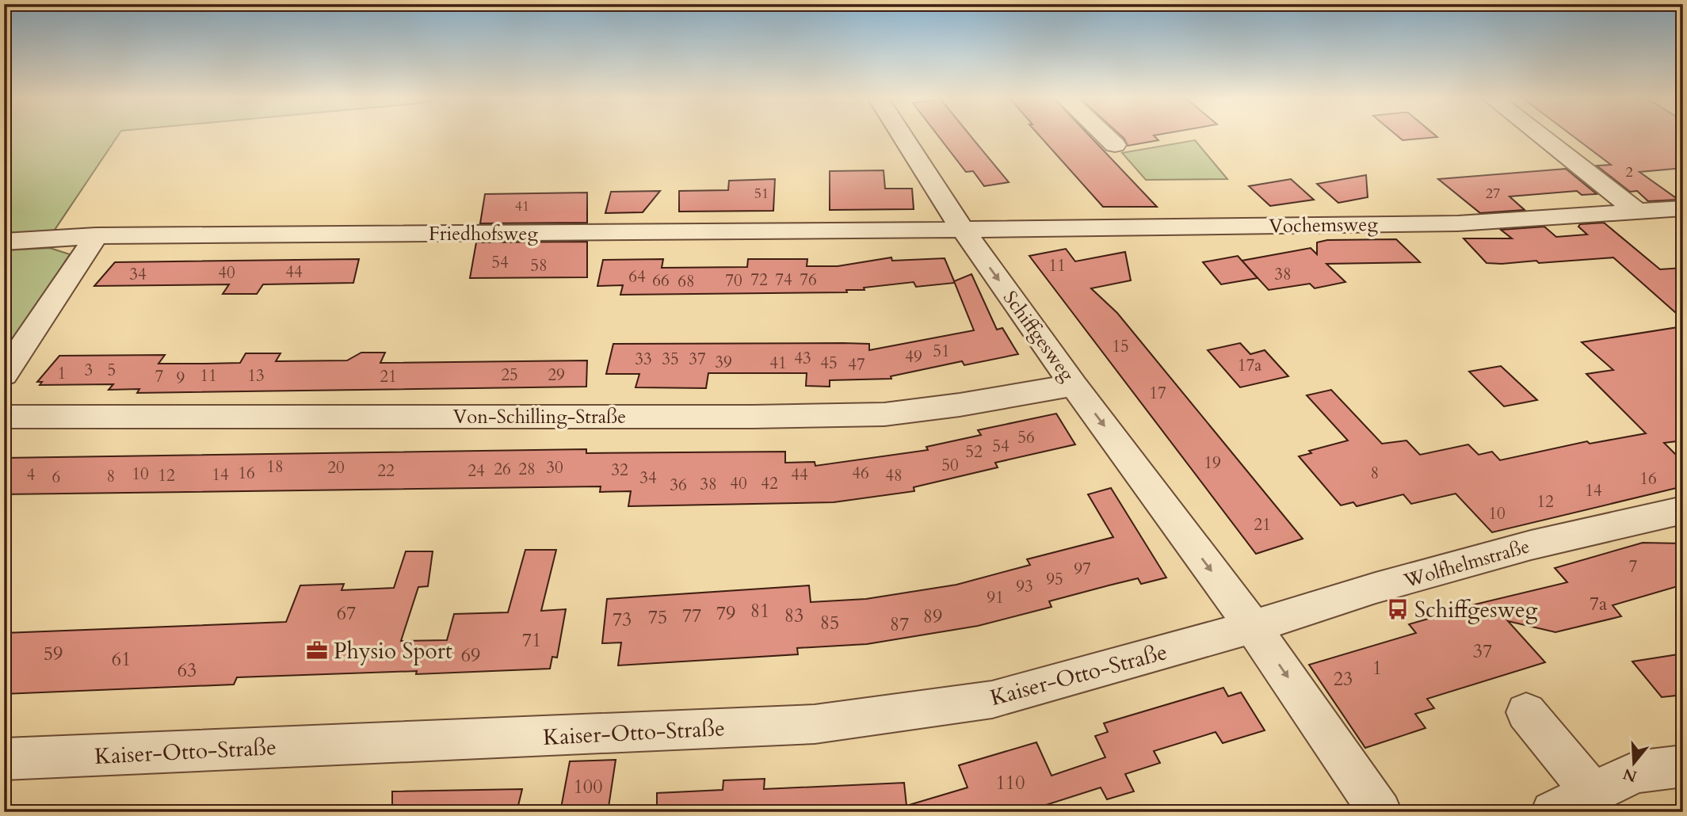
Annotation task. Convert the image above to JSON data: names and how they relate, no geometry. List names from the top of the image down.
{
  "streets": {
    "street": [
      "Vochemsweg",
      "Friedhofsweg",
      "Schiffgesweg",
      "Von-Schilling-Straße",
      "Wolfhelmstraße",
      "Kaiser-Otto-Straße"
    ]
  },
  "crossings": [
    ["Vochemsweg", "Friedhofsweg"],
    ["Vochemsweg", "Schiffgesweg"],
    ["Friedhofsweg", "Schiffgesweg"],
    ["Schiffgesweg", "Von-Schilling-Straße"],
    ["Schiffgesweg", "Wolfhelmstraße"],
    ["Schiffgesweg", "Kaiser-Otto-Straße"],
    ["Wolfhelmstraße", "Kaiser-Otto-Straße"]
  ],
  "one_way": ["Schiffgesweg"],
  "places": {
    "bus stop": ["Schiffgesweg"],
    "office": ["Physio Sport"]
  },
  "house_numbers": [
    "2",
    "51",
    "27",
    "41",
    "54",
    "58",
    "11",
    "44",
    "40",
    "34",
    "38",
    "64",
    "72",
    "74",
    "76",
    "66",
    "70",
    "68",
    "15",
    "51",
    "49",
    "43",
    "33",
    "35",
    "37",
    "39",
    "41",
    "45",
    "47",
    "17a",
    "3",
    "5",
    "1",
    "25",
    "29",
    "11",
    "13",
    "7",
    "21",
    "9",
    "17",
    "56",
    "54",
    "52",
    "19",
    "50",
    "18",
    "20",
    "30",
    "26",
    "28",
    "32",
    "22",
    "24",
    "16",
    "46",
    "8",
    "10",
    "4",
    "14",
    "44",
    "12",
    "48",
    "8",
    "6",
    "34",
    "16",
    "40",
    "42",
    "38",
    "36",
    "14",
    "12",
    "10",
    "21",
    "7",
    "97",
    "95",
    "93",
    "91",
    "7a",
    "81",
    "67",
    "79",
    "77",
    "83",
    "89",
    "75",
    "73",
    "85",
    "87",
    "71",
    "37",
    "59",
    "69",
    "61",
    "1",
    "63",
    "23",
    "110",
    "100"
  ],
  "north": "bottom"
}
